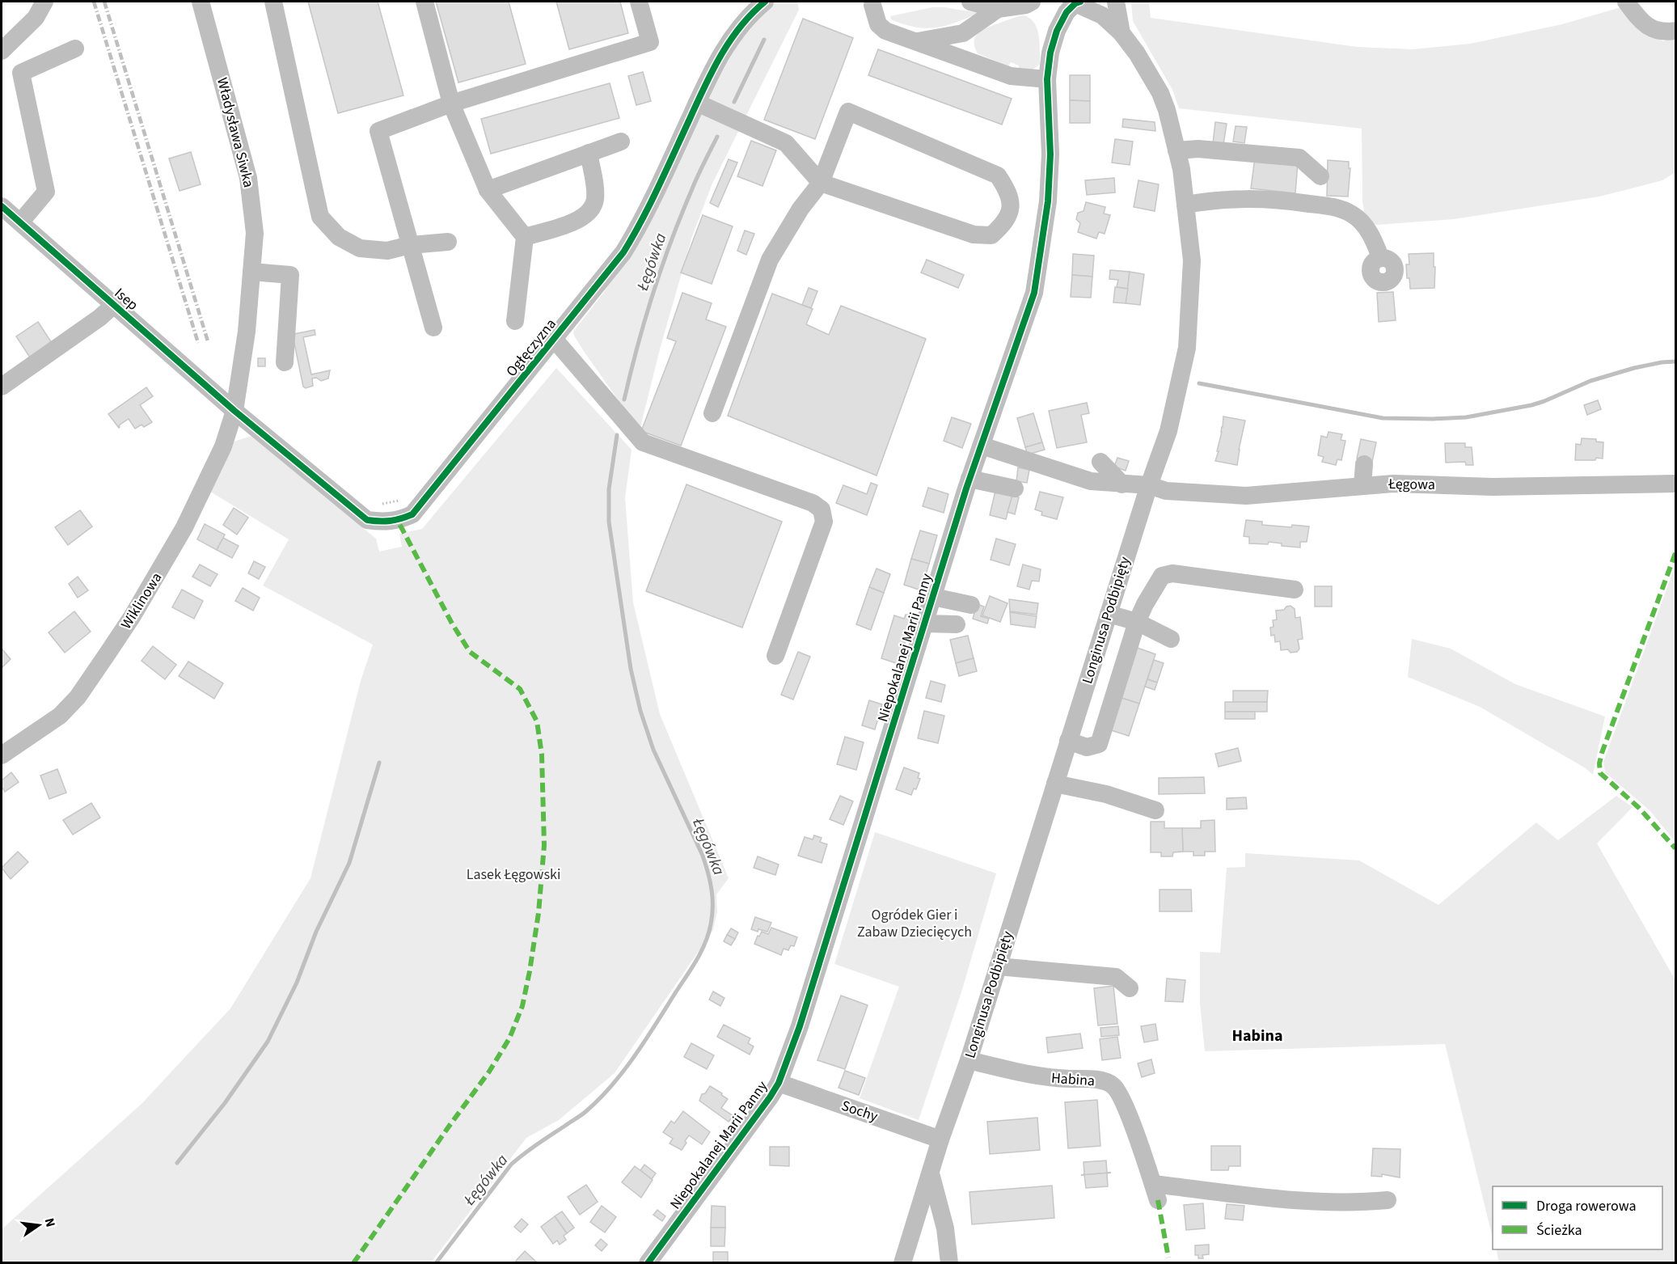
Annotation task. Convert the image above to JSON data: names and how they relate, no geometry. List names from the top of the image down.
{
  "streets": {
    "street": [
      "Władysława Siwka",
      "Isep",
      "Ogłęczyzna",
      "Łęgowa",
      "Wiklinowa",
      "Longinusa Podbipięty",
      "Niepokalanej Marii Panny",
      "Habina",
      "Sochy"
    ]
  },
  "crossings": [
    ["Władysława Siwka", "Isep"],
    ["Władysława Siwka", "Ogłęczyzna"],
    ["Władysława Siwka", "Wiklinowa"],
    ["Isep", "Ogłęczyzna"],
    ["Isep", "Wiklinowa"],
    ["Ogłęczyzna", "Wiklinowa"],
    ["Łęgowa", "Longinusa Podbipięty"],
    ["Łęgowa", "Niepokalanej Marii Panny"],
    ["Longinusa Podbipięty", "Niepokalanej Marii Panny"],
    ["Longinusa Podbipięty", "Habina"],
    ["Longinusa Podbipięty", "Sochy"],
    ["Niepokalanej Marii Panny", "Sochy"]
  ],
  "districts": ["Habina"],
  "water": ["Łęgówka"],
  "parks": ["Lasek Łęgowski", "Ogródek Gier i Zabaw Dziecięcych"],
  "legend": ["Droga rowerowa", "Ścieżka"],
  "north": "right"
}
